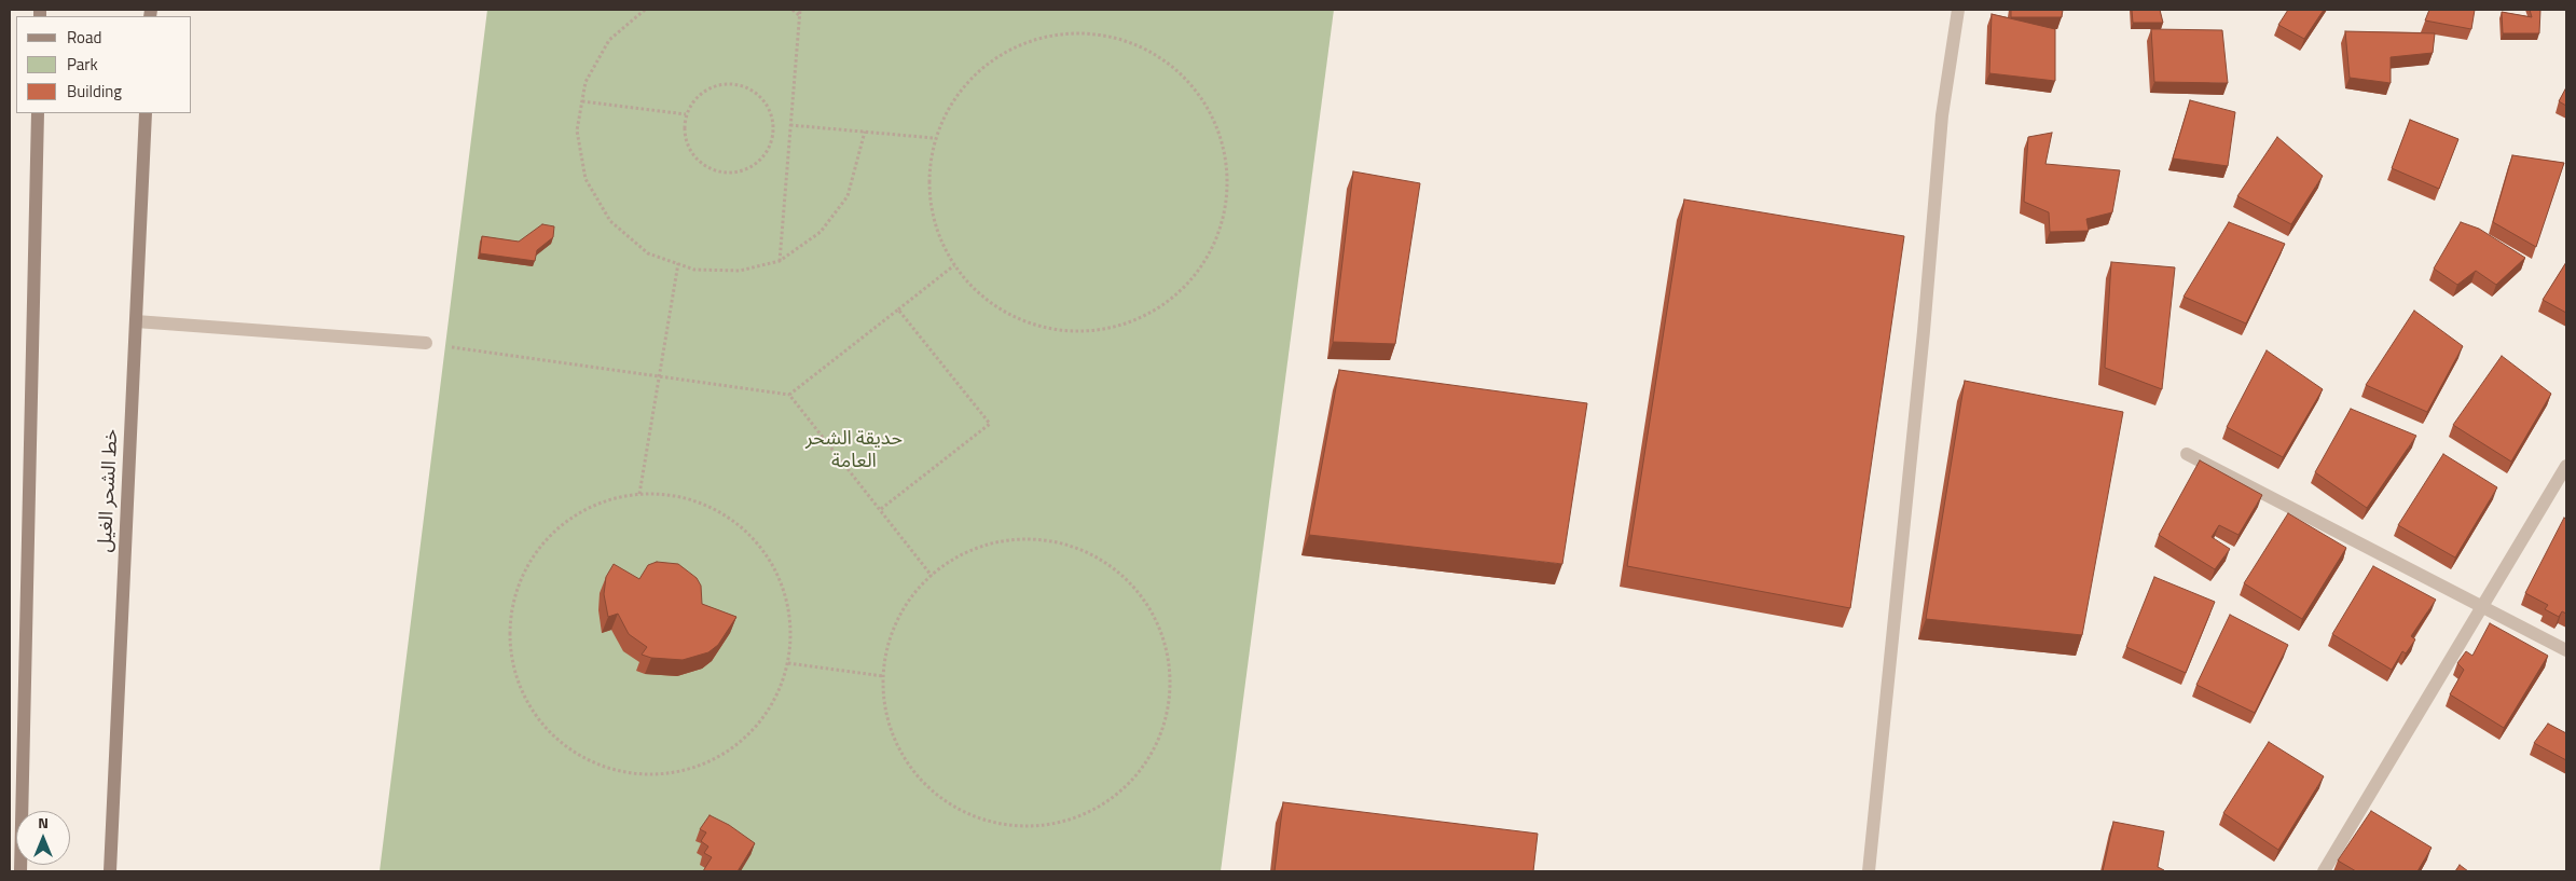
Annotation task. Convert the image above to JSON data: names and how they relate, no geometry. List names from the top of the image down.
{
  "streets": {
    "main road": ["خط الشحر الغيل"]
  },
  "parks": ["حديقة الشحر العامة"],
  "legend": ["Road", "Park", "Building"],
  "north": "top"
}
